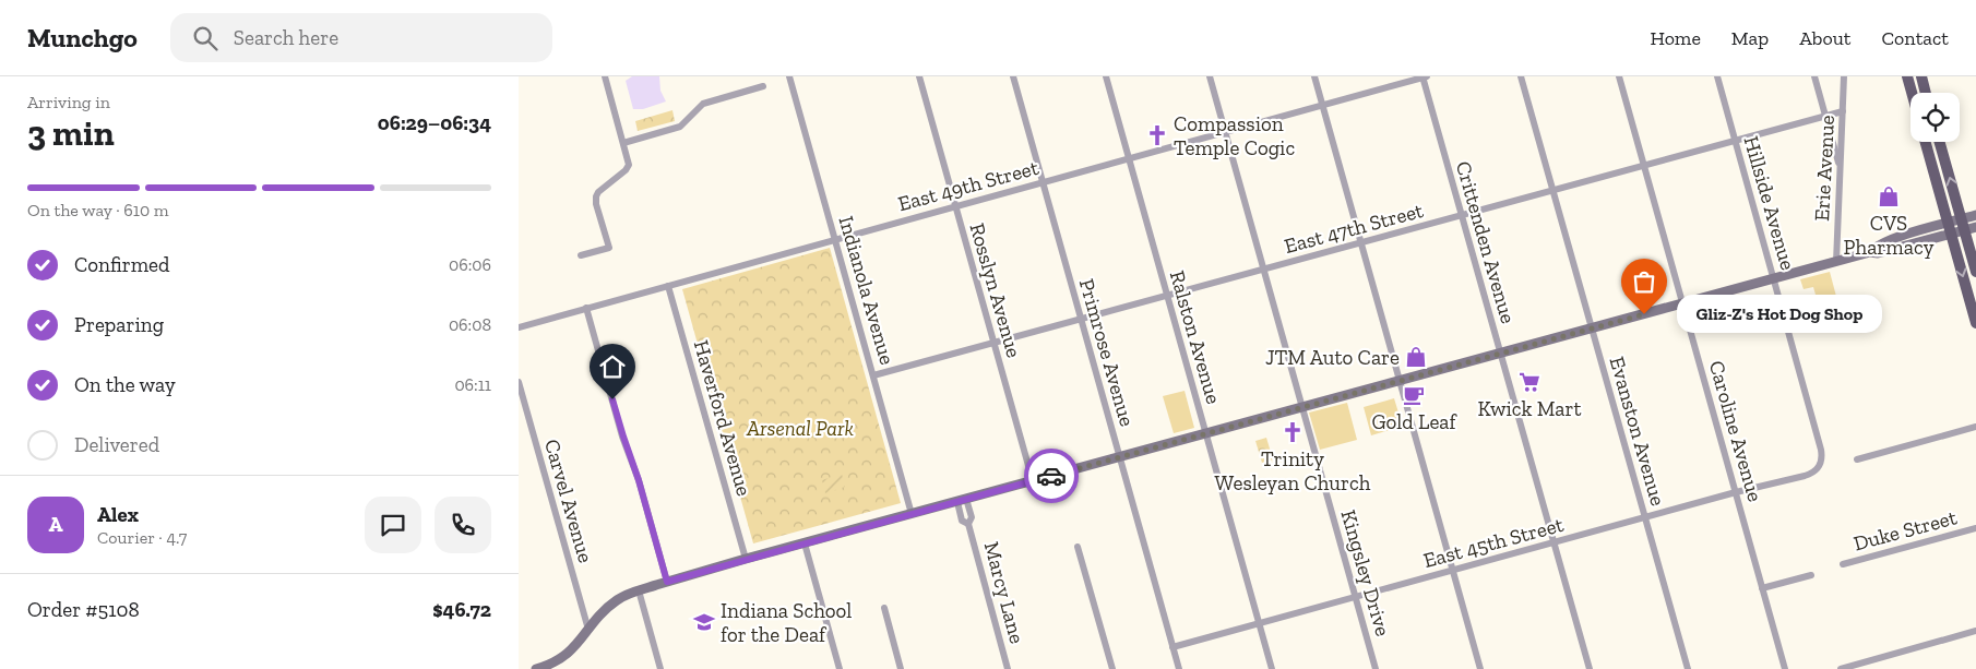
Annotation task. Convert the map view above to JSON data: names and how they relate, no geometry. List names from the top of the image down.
{
  "streets": {
    "street": [
      "Erie Avenue",
      "East 49th Street",
      "Hillside Avenue",
      "East 47th Street",
      "Crittenden Avenue",
      "Indianola Avenue",
      "Rosslyn Avenue",
      "Ralston Avenue",
      "Primrose Avenue",
      "Haverford Avenue",
      "Evanston Avenue",
      "Caroline Avenue",
      "Carvel Avenue",
      "Duke Street",
      "East 45th Street",
      "Kingsley Drive",
      "Marcy Lane"
    ]
  },
  "crossings": [
    ["Erie Avenue", "East 47th Street"],
    ["East 49th Street", "Crittenden Avenue"],
    ["East 49th Street", "Indianola Avenue"],
    ["East 49th Street", "Rosslyn Avenue"],
    ["East 49th Street", "Ralston Avenue"],
    ["East 49th Street", "Primrose Avenue"],
    ["East 49th Street", "Haverford Avenue"],
    ["East 49th Street", "Kingsley Drive"],
    ["Hillside Avenue", "East 47th Street"],
    ["Hillside Avenue", "East 45th Street"],
    ["East 47th Street", "Crittenden Avenue"],
    ["East 47th Street", "Indianola Avenue"],
    ["East 47th Street", "Rosslyn Avenue"],
    ["East 47th Street", "Ralston Avenue"],
    ["East 47th Street", "Primrose Avenue"],
    ["East 47th Street", "Evanston Avenue"],
    ["East 47th Street", "Caroline Avenue"],
    ["East 47th Street", "Kingsley Drive"],
    ["Crittenden Avenue", "East 45th Street"],
    ["Ralston Avenue", "East 45th Street"],
    ["Primrose Avenue", "East 45th Street"],
    ["Evanston Avenue", "East 45th Street"],
    ["Caroline Avenue", "East 45th Street"],
    ["East 45th Street", "Kingsley Drive"]
  ],
  "parks": ["Arsenal Park"],
  "places": {
    "church": ["Compassion Temple Cogic", "Trinity Wesleyan Church"],
    "shop": ["CVS Pharmacy", "JTM Auto Care"],
    "other": ["Gliz-Z's Hot Dog Shop"],
    "supermarket": ["Kwick Mart"],
    "cafe": ["Gold Leaf"],
    "school or university": ["Indiana School for the Deaf"]
  },
  "page": {
    "header": "Munchgo",
    "search": "Search here",
    "nav": [
      "Home",
      "Map",
      "About",
      "Contact"
    ],
    "heading": ["3 min", "Arriving in", "06:29–06:34"],
    "panel": [
      "Alex",
      "Courier · 4.7",
      "Order #5108",
      "$46.72"
    ],
    "bar": "On the way · 610 m",
    "list": [
      ["Confirmed", "06:06"],
      ["Preparing", "06:08"],
      ["On the way", "06:11"],
      "Delivered"
    ],
    "bubble": "Gliz-Z's Hot Dog Shop",
    "round": "A"
  }
}
